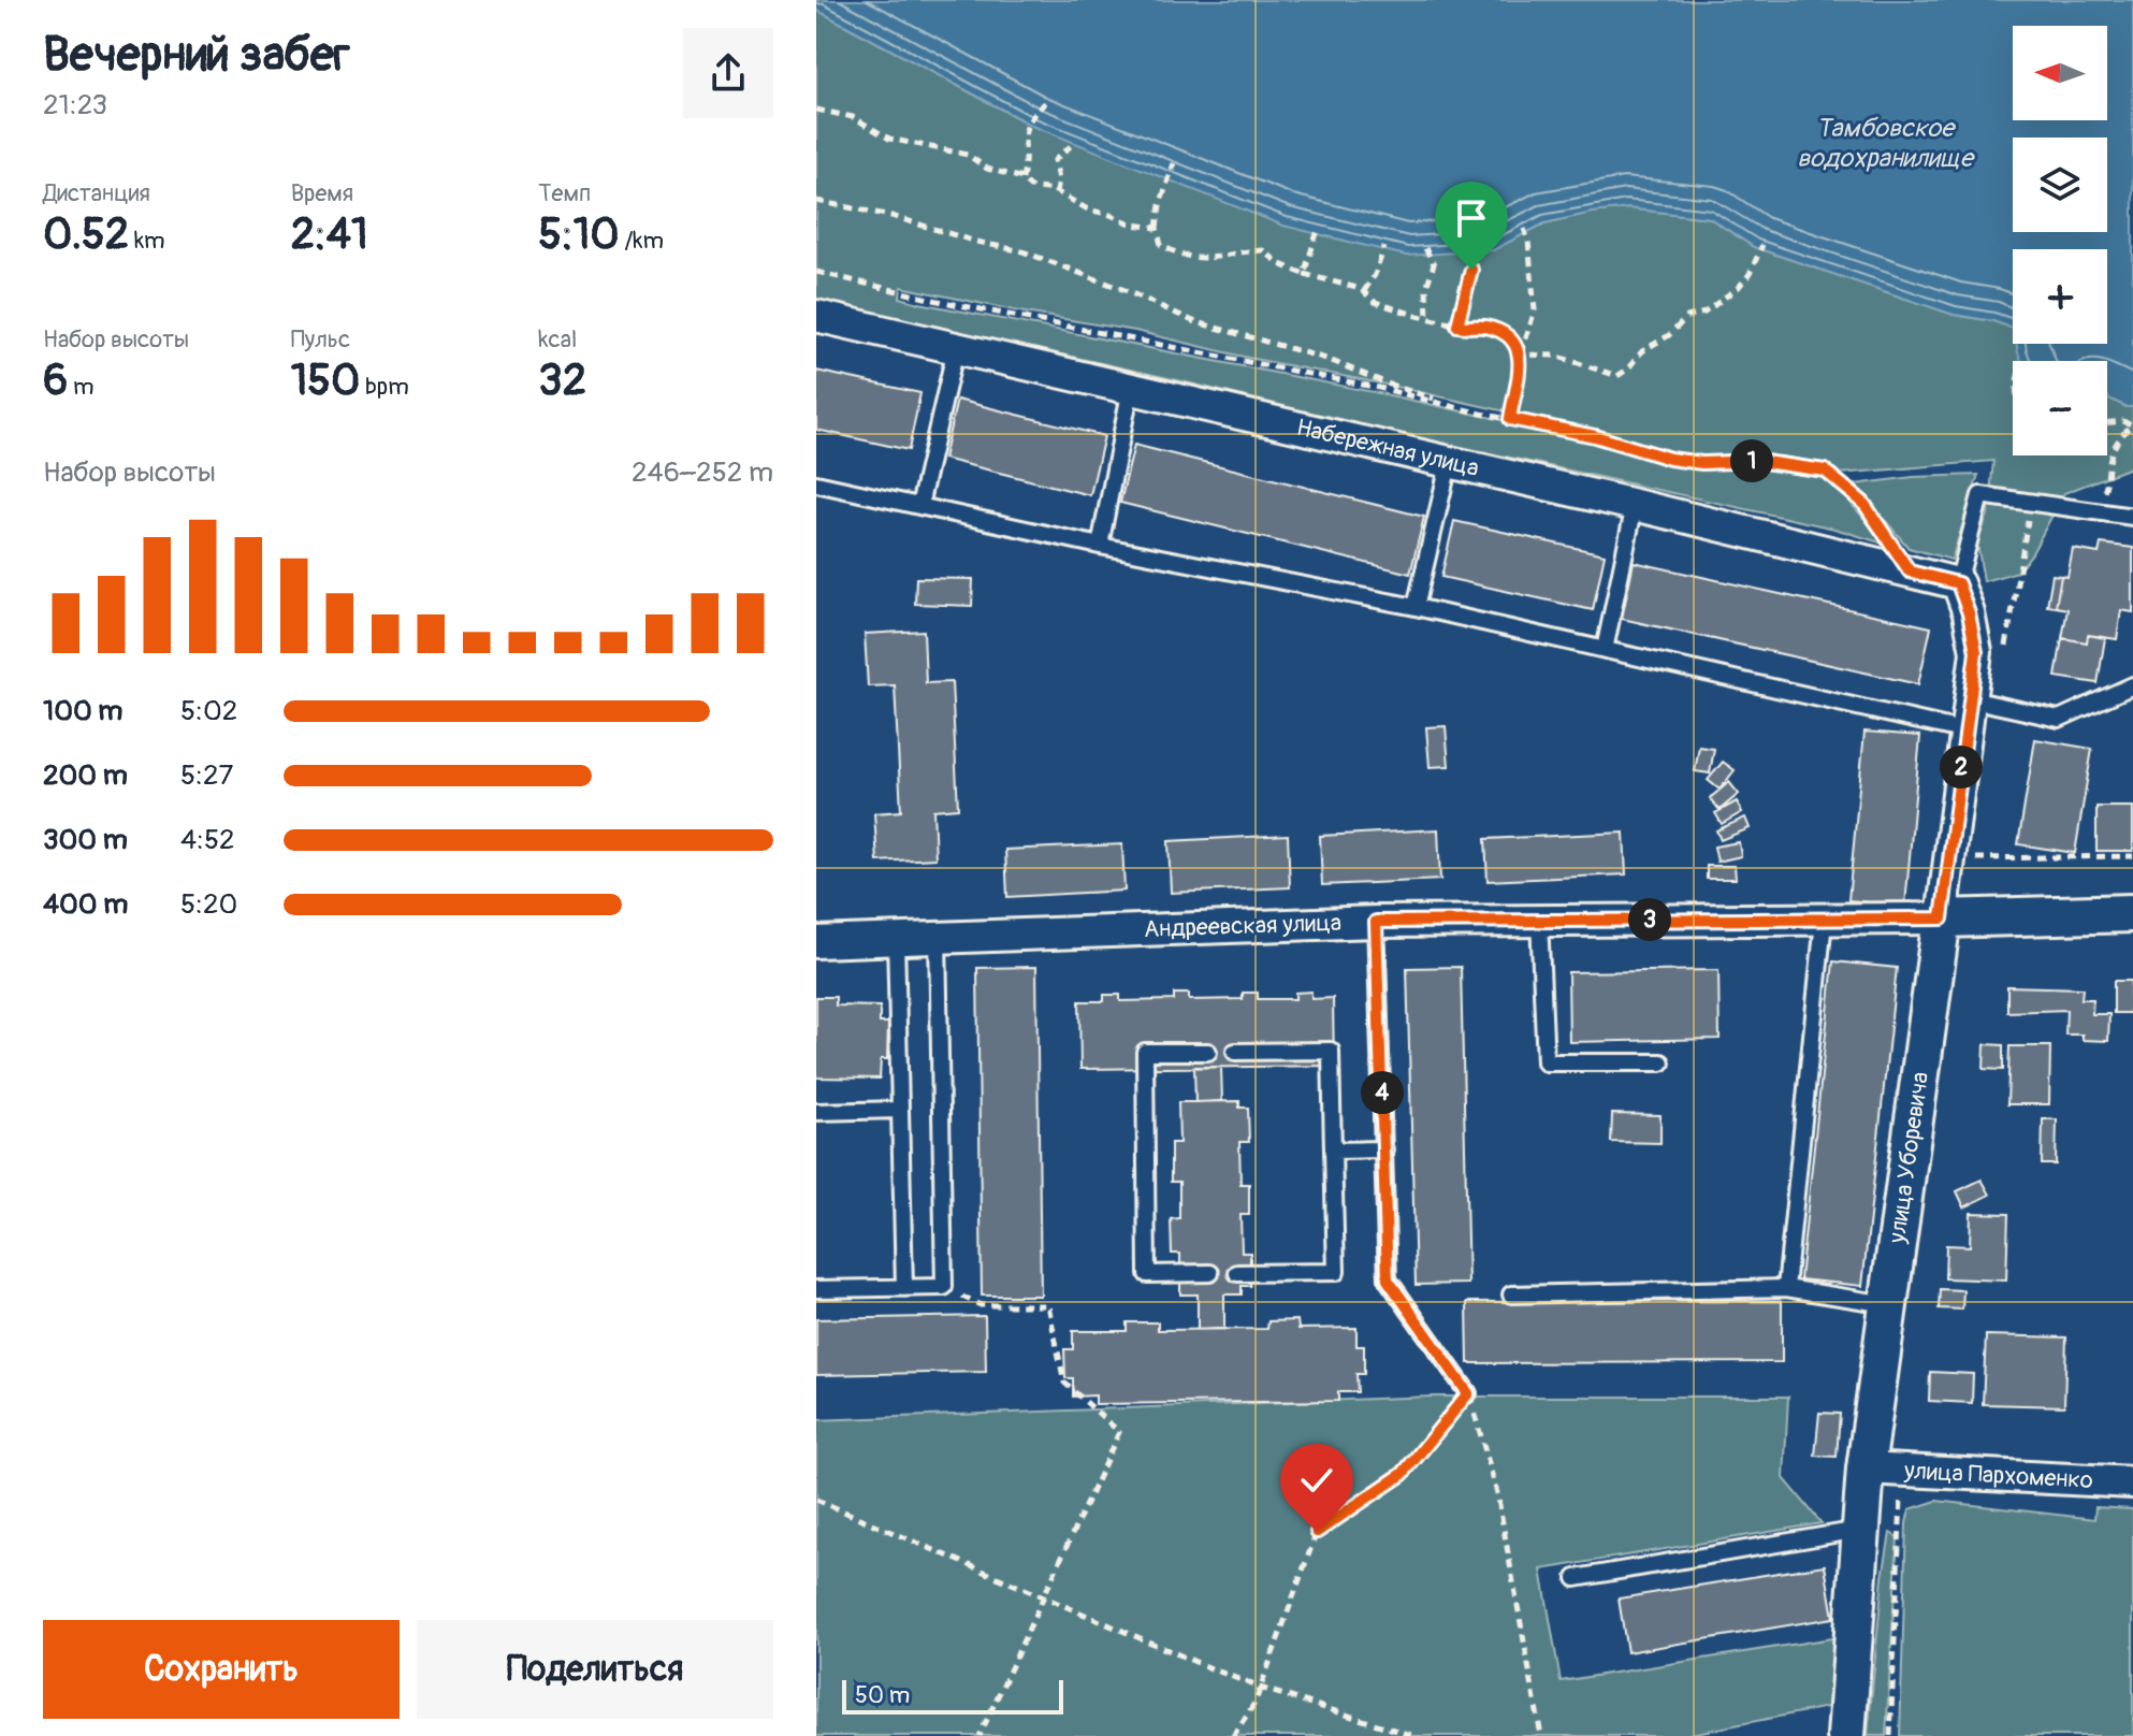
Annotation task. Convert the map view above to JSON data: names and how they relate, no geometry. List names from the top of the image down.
{
  "streets": {
    "street": [
      "Набережная улица",
      "Андреевская улица",
      "улица Уборевича",
      "улица Пархоменко"
    ]
  },
  "crossings": [
    ["Набережная улица", "улица Уборевича"],
    ["Андреевская улица", "улица Уборевича"],
    ["улица Уборевича", "улица Пархоменко"]
  ],
  "water": ["Тамбовское водохранилище"],
  "scale_bar": "50 m",
  "north": "left",
  "page": {
    "heading": ["Вечерний забег", "21:23"],
    "map_buttons": ["+", "−"],
    "stats": [
      ["Дистанция", "0.52 km"],
      ["Время", "2:41"],
      ["Темп", "5:10 /km"],
      ["Набор высоты", "6 m"],
      ["Пульс", "150 bpm"],
      ["kcal", "32"]
    ],
    "chart": ["Набор высоты", "246–252 m"],
    "pins": [
      "1",
      "2",
      "3",
      "4"
    ],
    "list": [
      {
        "name": "100 m",
        "note": "5:02"
      },
      {
        "name": "200 m",
        "note": "5:27"
      },
      {
        "name": "300 m",
        "note": "4:52"
      },
      {
        "name": "400 m",
        "note": "5:20"
      }
    ],
    "buttons": ["Сохранить", "Поделиться"],
    "scale": "50 m"
  }
}
